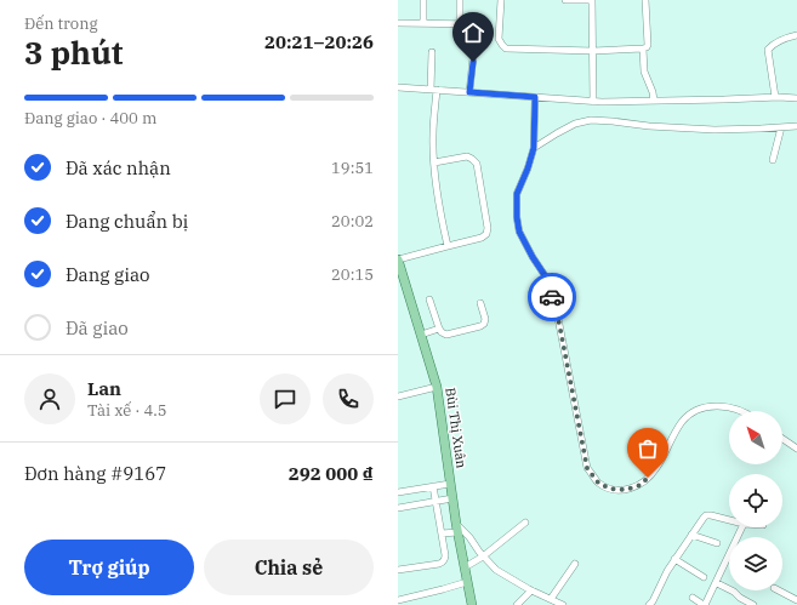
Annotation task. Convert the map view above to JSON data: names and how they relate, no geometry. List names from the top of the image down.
{
  "streets": {
    "main road": ["Bùi Thị Xuân"]
  },
  "north": "top left",
  "page": {
    "heading": ["3 phút", "Đến trong", "20:21–20:26"],
    "panel": [
      "Lan",
      "Tài xế · 4.5",
      "Đơn hàng #9167",
      "292 000 ₫"
    ],
    "bar": "Đang giao · 400 m",
    "list": [
      ["Đã xác nhận", "19:51"],
      ["Đang chuẩn bị", "20:02"],
      ["Đang giao", "20:15"],
      "Đã giao"
    ],
    "buttons": ["Trợ giúp", "Chia sẻ"]
  }
}
